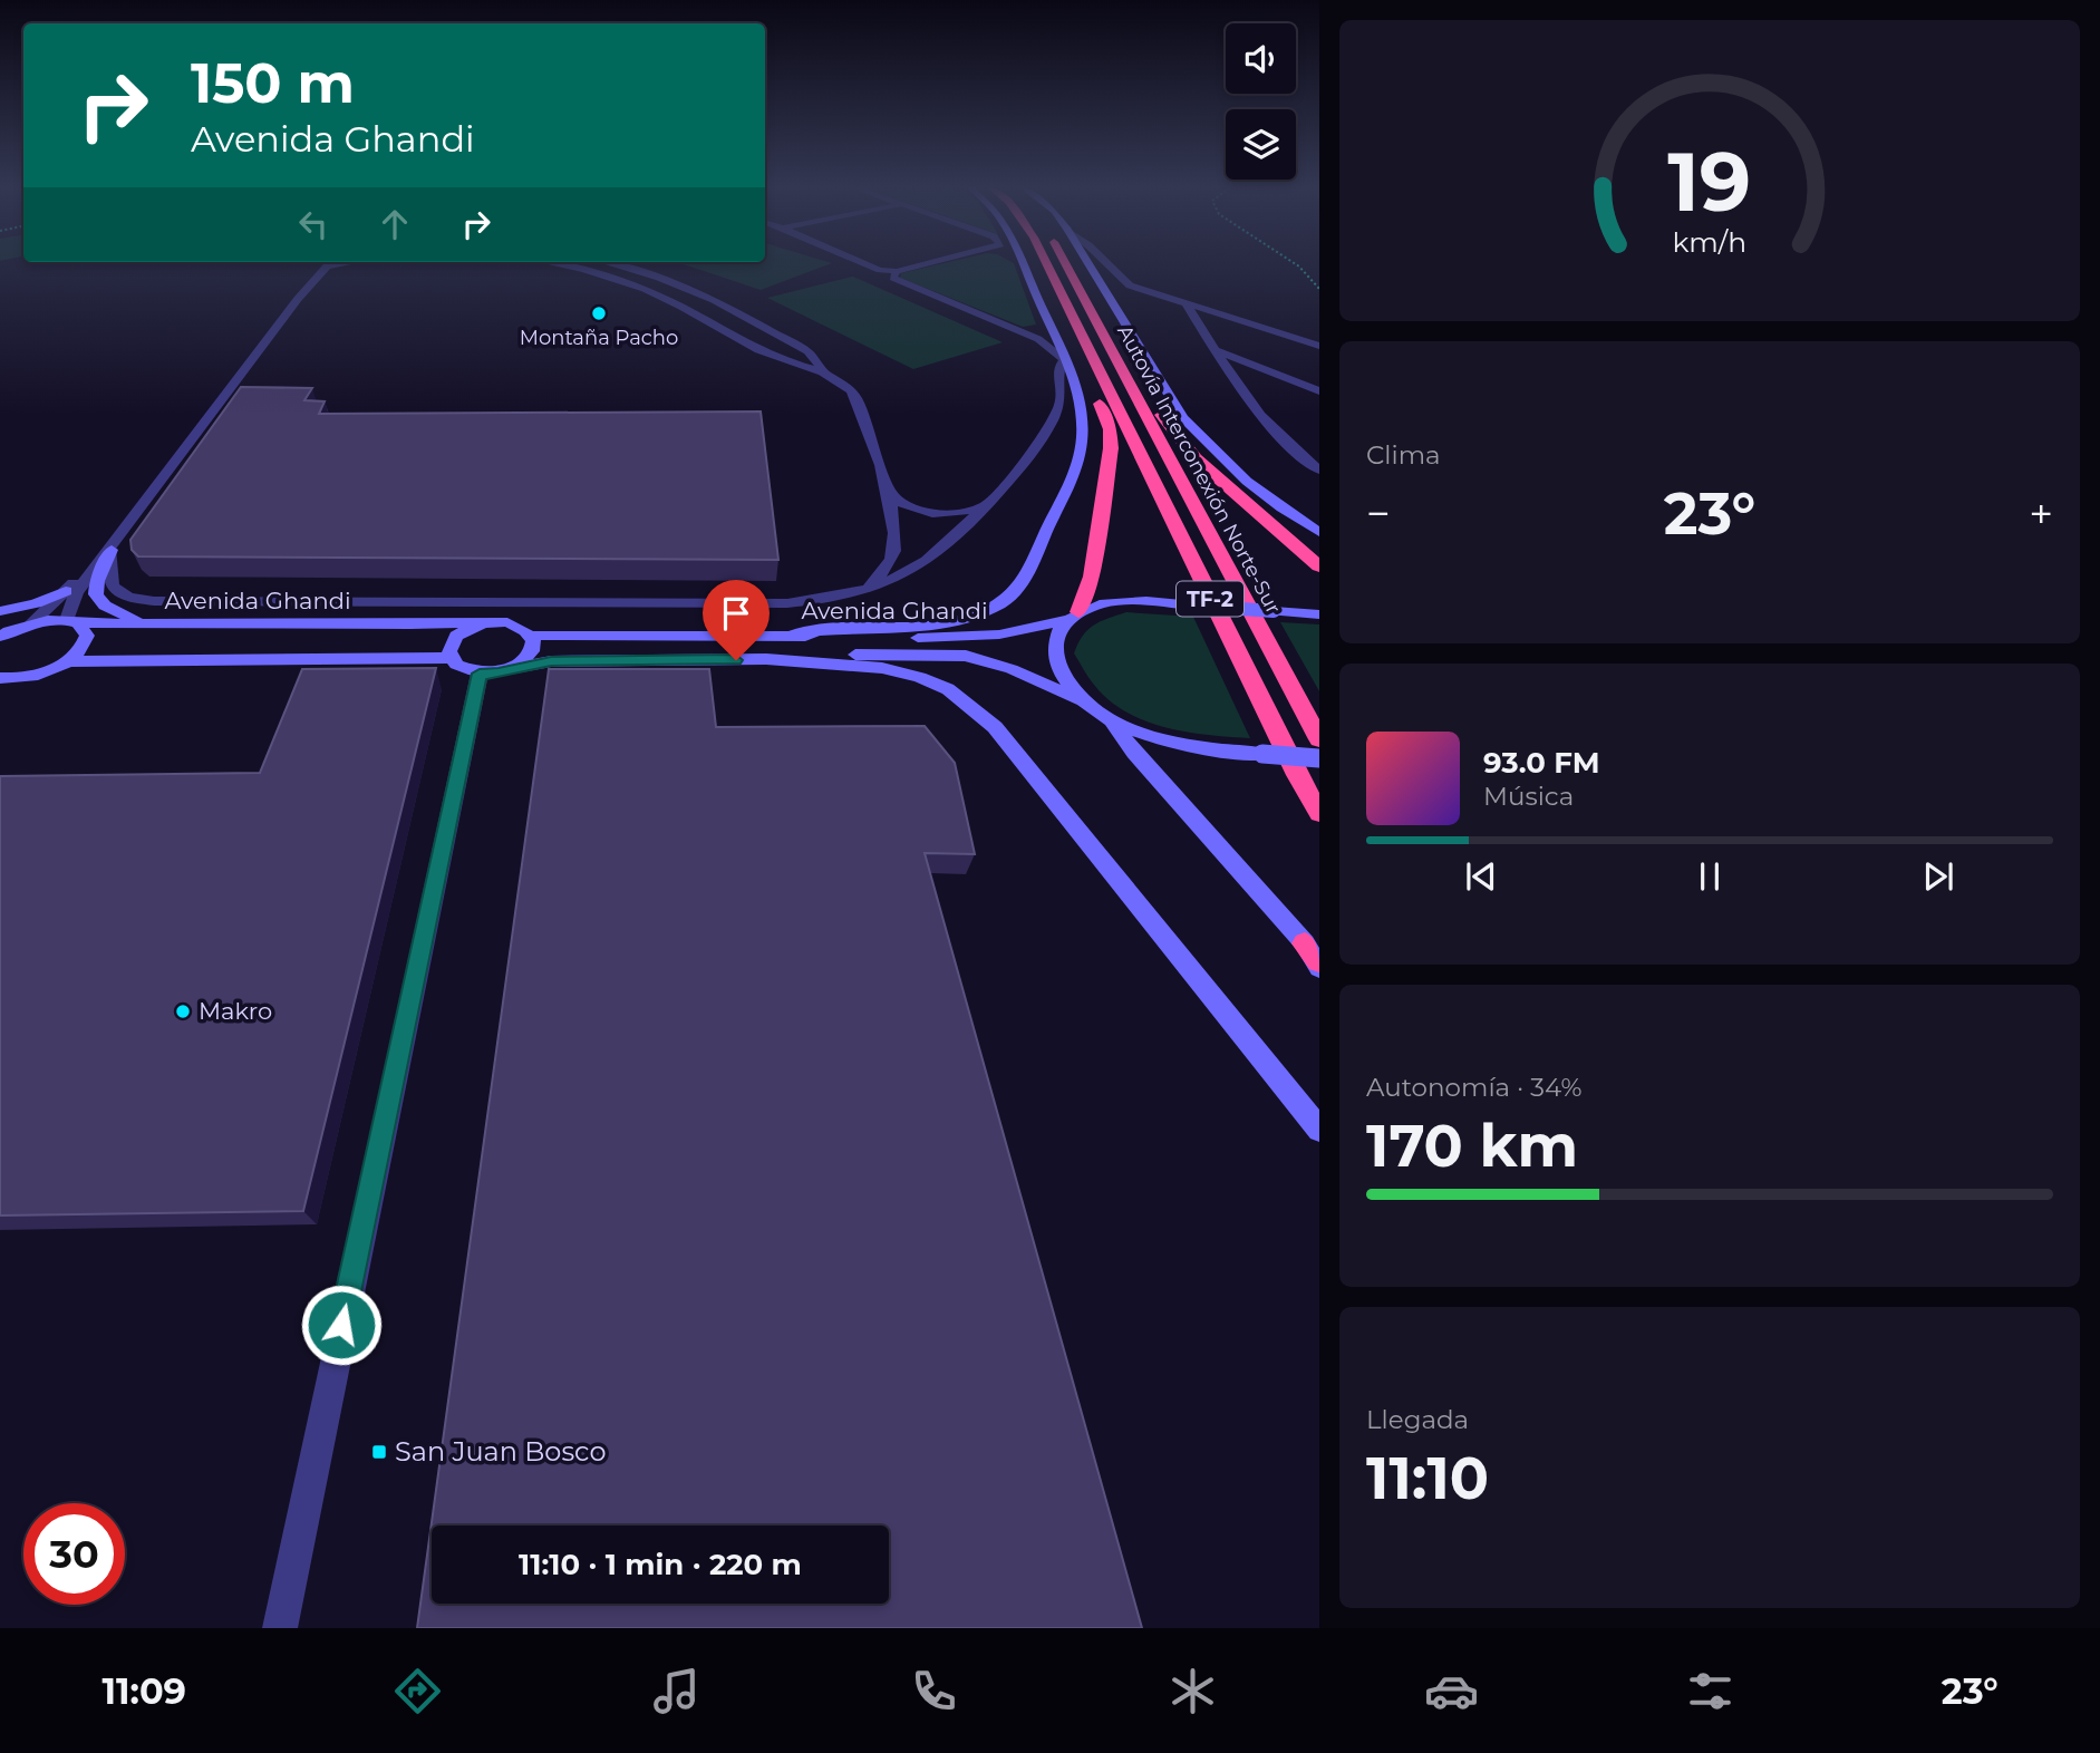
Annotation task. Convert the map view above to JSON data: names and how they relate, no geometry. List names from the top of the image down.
{
  "streets": {
    "highway": ["Autovía Interconexión Norte-Sur", "TF-2"],
    "street": ["Avenida Ghandi"]
  },
  "places": {
    "other": ["Montaña Pacho", "Makro"],
    "transit": ["San Juan Bosco"]
  },
  "page": {
    "turn": ["150 m", "Avenida Ghandi"],
    "tile": [
      "Clima",
      ["Autonomía · 34%", "170 km"],
      ["Llegada", "11:10"]
    ],
    "heat": ["−", "23°", "+"],
    "song": ["93.0 FM", "Música"],
    "limit": "30",
    "trip": "11:10 · 1 min · 220 m",
    "tabs": ["11:09", "23°"],
    "gauge": ["19", "km/h"]
  }
}
